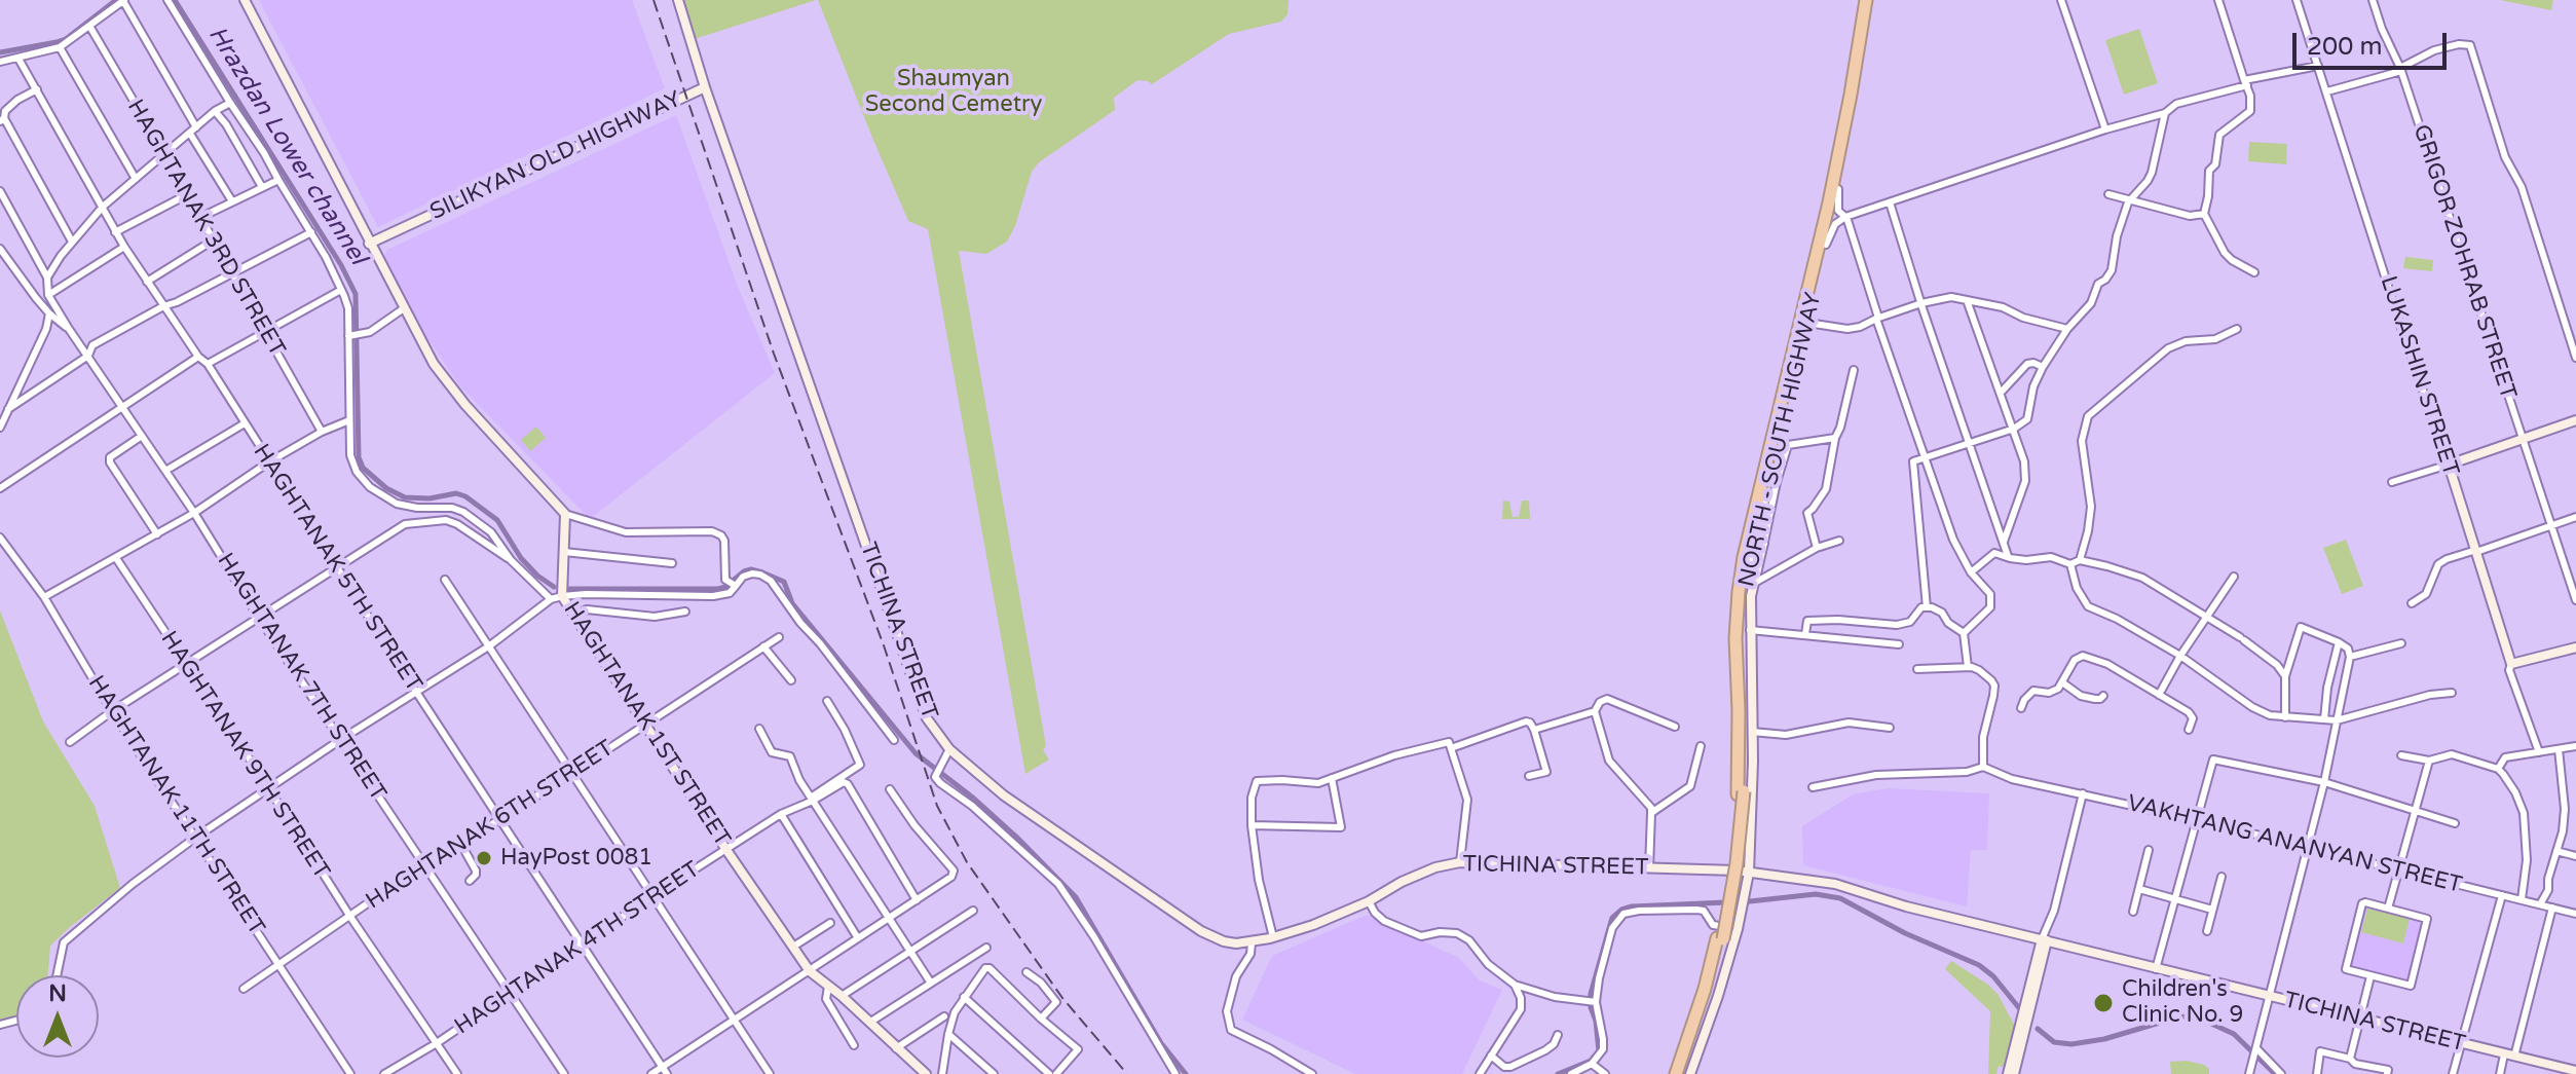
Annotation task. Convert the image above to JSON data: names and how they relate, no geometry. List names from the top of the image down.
{
  "streets": {
    "highway": ["NORTH - SOUTH HIGHWAY"],
    "street": [
      "SILIKYAN OLD HIGHWAY",
      "HAGHTANAK 3RD STREET",
      "GRIGOR ZOHRAB STREET",
      "LUKASHIN STREET",
      "HAGHTANAK 5TH STREET",
      "TICHINA STREET",
      "HAGHTANAK 7TH STREET",
      "HAGHTANAK 1ST STREET",
      "HAGHTANAK 9TH STREET",
      "HAGHTANAK 11TH STREET",
      "HAGHTANAK 6TH STREET",
      "VAKHTANG ANANYAN STREET",
      "HAGHTANAK 4TH STREET"
    ]
  },
  "crossings": [
    ["SILIKYAN OLD HIGHWAY", "TICHINA STREET"],
    ["HAGHTANAK 5TH STREET", "HAGHTANAK 6TH STREET"],
    ["HAGHTANAK 5TH STREET", "HAGHTANAK 4TH STREET"],
    ["HAGHTANAK 7TH STREET", "HAGHTANAK 6TH STREET"],
    ["HAGHTANAK 7TH STREET", "HAGHTANAK 4TH STREET"],
    ["HAGHTANAK 1ST STREET", "HAGHTANAK 6TH STREET"],
    ["HAGHTANAK 1ST STREET", "HAGHTANAK 4TH STREET"],
    ["HAGHTANAK 9TH STREET", "HAGHTANAK 6TH STREET"],
    ["HAGHTANAK 9TH STREET", "HAGHTANAK 4TH STREET"],
    ["HAGHTANAK 11TH STREET", "HAGHTANAK 6TH STREET"]
  ],
  "water": ["Hrazdan Lower channel"],
  "parks": ["Shaumyan Second Cemetry"],
  "places": ["HayPost 0081", "Children's Clinic No. 9"],
  "scale_bar": "200 m",
  "north": "top"
}
